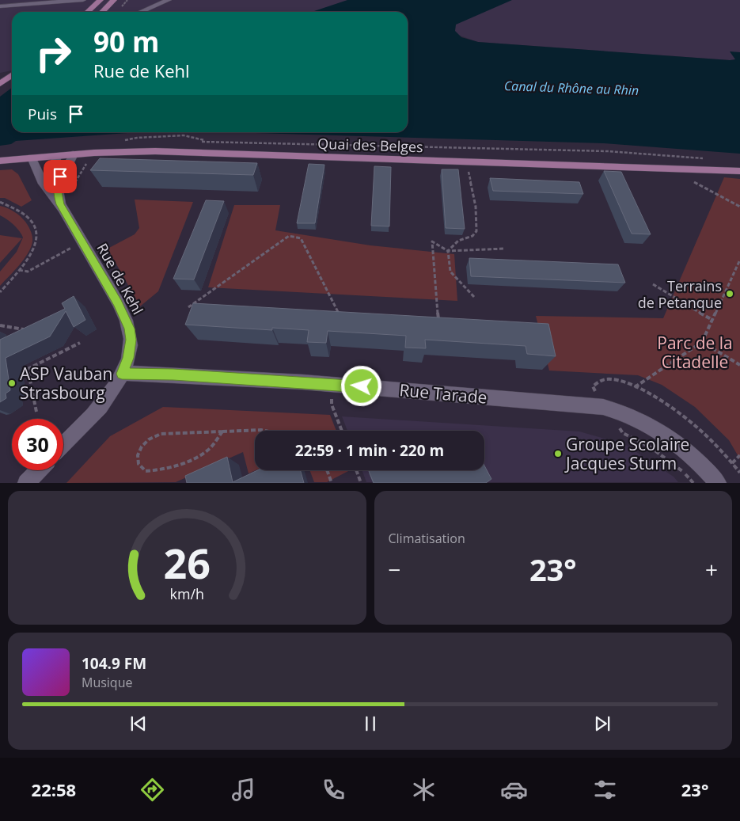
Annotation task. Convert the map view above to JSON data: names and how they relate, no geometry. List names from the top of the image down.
{
  "streets": {
    "main road": ["Quai des Belges"],
    "street": ["Rue de Kehl", "Rue Tarade"]
  },
  "crossings": [
    ["Quai des Belges", "Rue de Kehl"],
    ["Rue de Kehl", "Rue Tarade"]
  ],
  "water": ["Canal du Rhône au Rhin"],
  "parks": ["Parc de la Citadelle"],
  "places": ["Terrains de Petanque", "ASP Vauban Strasbourg", "Groupe Scolaire Jacques Sturm"],
  "page": {
    "turn": ["90 m", "Rue de Kehl"],
    "then": "Puis",
    "limit": "30",
    "trip": "22:59 · 1 min · 220 m",
    "tile": "Climatisation",
    "heat": ["−", "23°", "+"],
    "song": ["104.9 FM", "Musique"],
    "tabs": ["22:58", "23°"],
    "gauge": ["26", "km/h"]
  }
}
